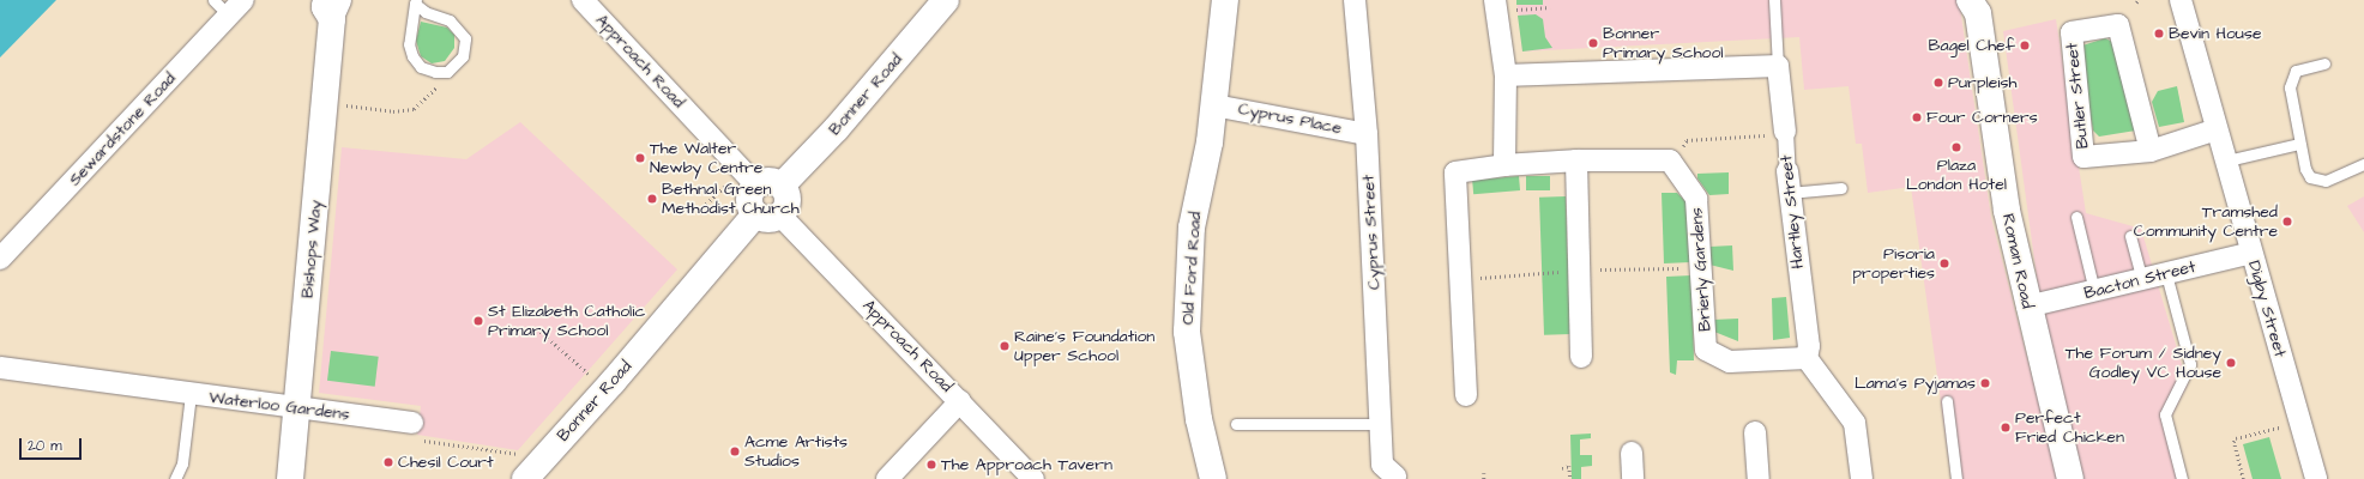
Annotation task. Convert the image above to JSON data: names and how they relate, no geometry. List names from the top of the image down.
{
  "streets": {
    "main road": [
      "Bonner Road",
      "Bishops Way",
      "Roman Road",
      "Old Ford Road"
    ],
    "street": [
      "Approach Road",
      "Butler Street",
      "Cyprus Place",
      "Sewardstone Road",
      "Hartley Street",
      "Cyprus Street",
      "Brierly Gardens",
      "Bacton Street",
      "Digby Street",
      "Waterloo Gardens"
    ]
  },
  "crossings": [
    ["Approach Road", "Bonner Road"],
    ["Butler Street", "Digby Street"],
    ["Cyprus Place", "Cyprus Street"],
    ["Cyprus Place", "Old Ford Road"],
    ["Hartley Street", "Brierly Gardens"],
    ["Bishops Way", "Waterloo Gardens"],
    ["Roman Road", "Bacton Street"],
    ["Bacton Street", "Digby Street"]
  ],
  "places": [
    "Bevin House",
    "Bonner Primary School",
    "Bagel Chef",
    "Purpleish",
    "Four Corners",
    "Plaza London Hotel",
    "The Walter Newby Centre",
    "Bethnal Green Methodist Church",
    "Tramshed Community Centre",
    "Pisoria properties",
    "St Elizabeth Catholic Primary School",
    "Raine's Foundation Upper School",
    "The Forum / Sidney Godley VC House",
    "Lama's Pyjamas",
    "Perfect Fried Chicken",
    "Acme Artists Studios",
    "Chesil Court",
    "The Approach Tavern"
  ],
  "scale_bar": "20 m"
}
